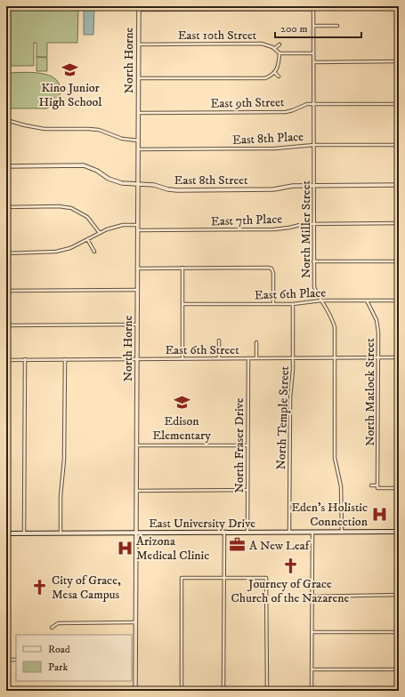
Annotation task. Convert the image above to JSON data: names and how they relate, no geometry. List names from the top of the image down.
{
  "streets": {
    "main road": ["East University Drive"],
    "street": [
      "East 10th Street",
      "North Horne",
      "East 9th Street",
      "East 8th Place",
      "East 8th Street",
      "East 7th Place",
      "North Miller Street",
      "East 6th Place",
      "East 6th Street",
      "North Matlock Street",
      "North Temple Street",
      "North Fraser Drive"
    ]
  },
  "crossings": [
    ["East 10th Street", "North Horne"],
    ["North Horne", "East 9th Street"],
    ["North Horne", "East 8th Place"],
    ["North Horne", "East 8th Street"],
    ["North Horne", "East 7th Place"],
    ["North Horne", "East 6th Street"],
    ["North Horne", "East University Drive"],
    ["East 9th Street", "North Miller Street"],
    ["East 8th Place", "North Miller Street"],
    ["East 8th Street", "North Miller Street"],
    ["East 7th Place", "North Miller Street"],
    ["North Miller Street", "East 6th Place"],
    ["North Miller Street", "East 6th Street"],
    ["North Miller Street", "East University Drive"],
    ["East 6th Place", "North Matlock Street"],
    ["East 6th Place", "North Temple Street"],
    ["East 6th Street", "North Matlock Street"],
    ["East 6th Street", "North Temple Street"],
    ["East 6th Street", "North Fraser Drive"],
    ["North Temple Street", "East University Drive"],
    ["North Fraser Drive", "East University Drive"]
  ],
  "places": {
    "school or university": ["Kino Junior High School", "Edison Elementary"],
    "hospital": ["Eden's Holistic Connection", "Arizona Medical Clinic"],
    "office": ["A New Leaf"],
    "church": ["Journey of Grace Church of the Nazarene", "City of Grace, Mesa Campus"]
  },
  "legend": ["Road", "Park"],
  "scale_bar": "200 m"
}
